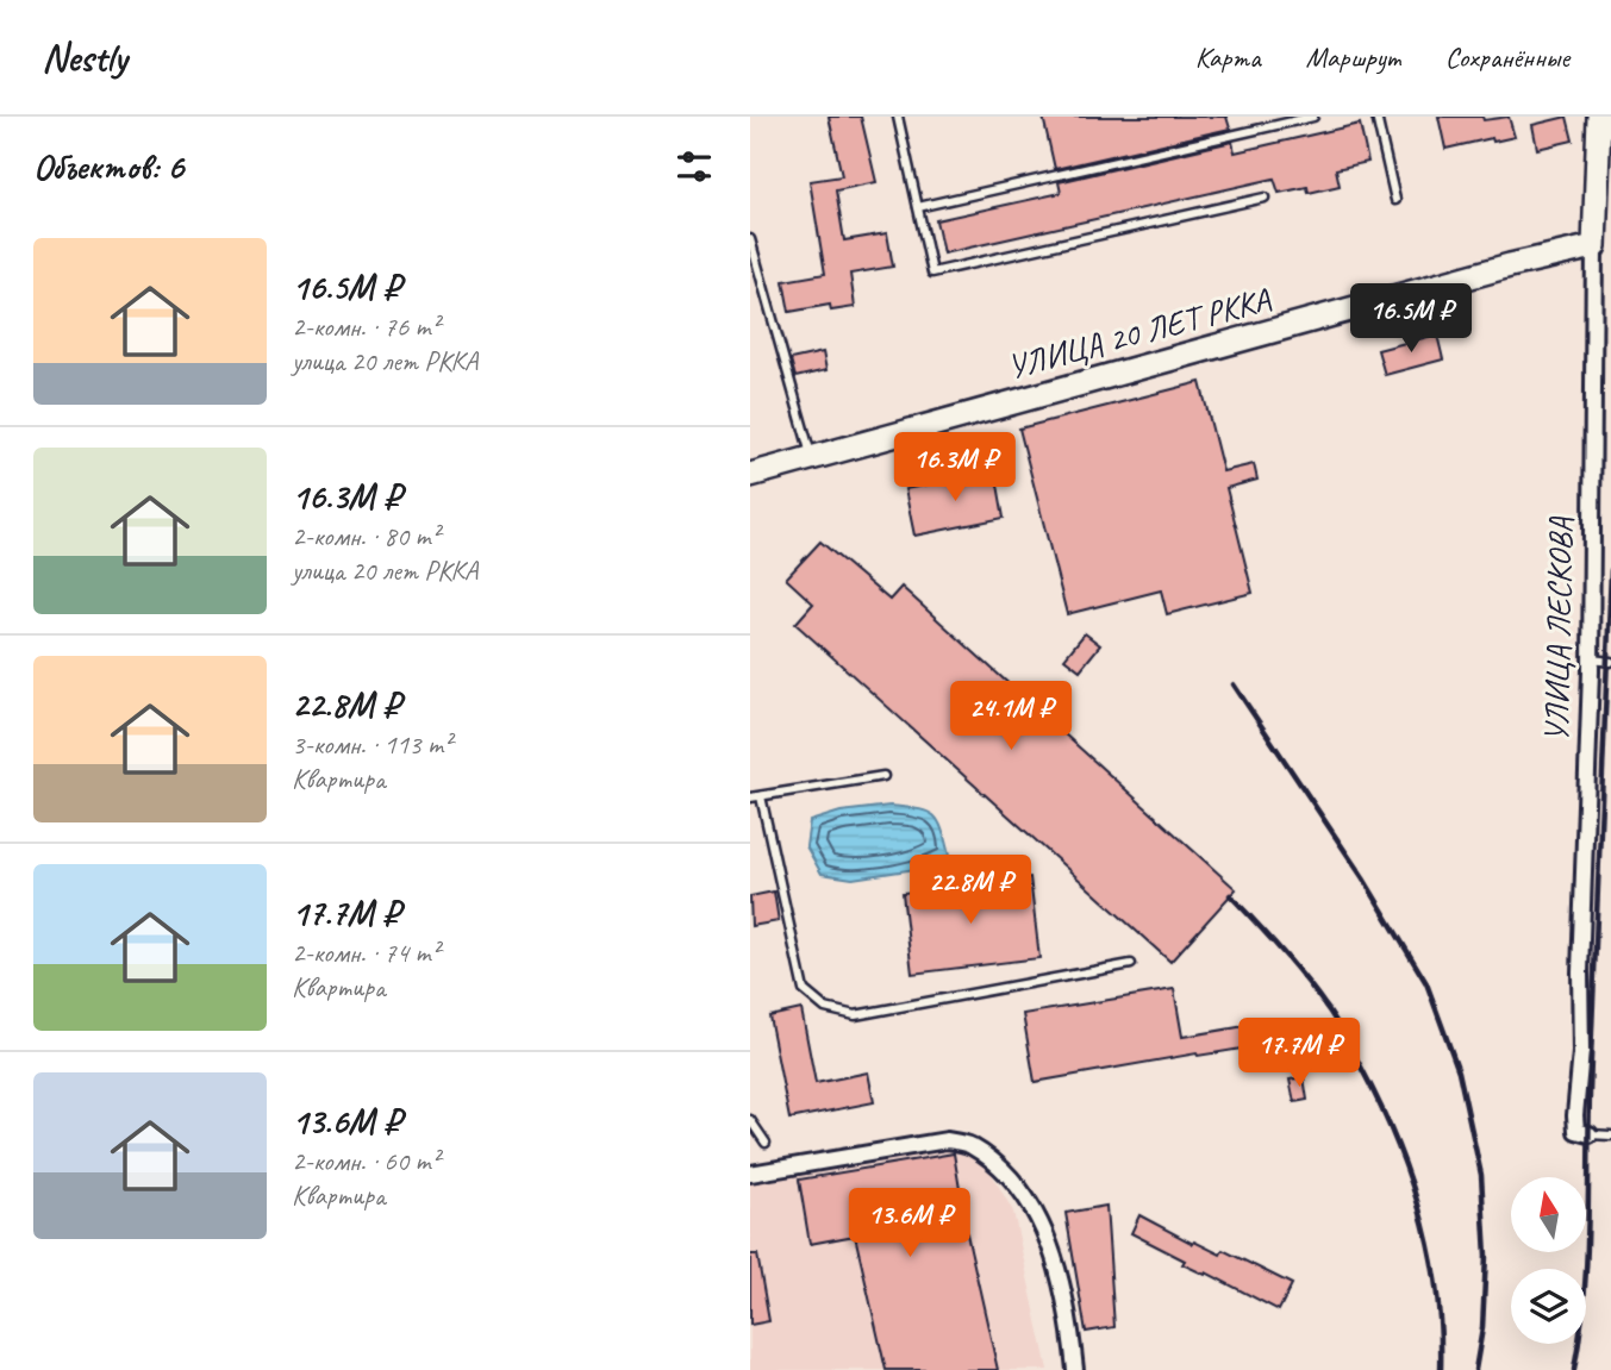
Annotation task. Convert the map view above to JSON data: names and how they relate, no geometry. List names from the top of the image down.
{
  "streets": {
    "main road": ["УЛИЦА 20 ЛЕТ РККА", "УЛИЦА ЛЕСКОВА"]
  },
  "crossings": [
    ["УЛИЦА 20 ЛЕТ РККА", "УЛИЦА ЛЕСКОВА"]
  ],
  "north": "top",
  "page": {
    "header": "Nestly",
    "nav": ["Карта", "Маршрут", "Сохранённые"],
    "heading": "Объектов: 6",
    "list": [
      {
        "name": "16.5M ₽",
        "note": "2-комн. · 76 m² · улица 20 лет РККА"
      },
      {
        "name": "16.3M ₽",
        "note": "2-комн. · 80 m² · улица 20 лет РККА"
      },
      {
        "name": "22.8M ₽",
        "note": "3-комн. · 113 m² · Квартира"
      },
      {
        "name": "17.7M ₽",
        "note": "2-комн. · 74 m² · Квартира"
      },
      {
        "name": "13.6M ₽",
        "note": "2-комн. · 60 m² · Квартира"
      }
    ],
    "price": [
      "16.5M ₽",
      "16.3M ₽",
      "24.1M ₽",
      "22.8M ₽",
      "17.7M ₽",
      "13.6M ₽"
    ]
  }
}
